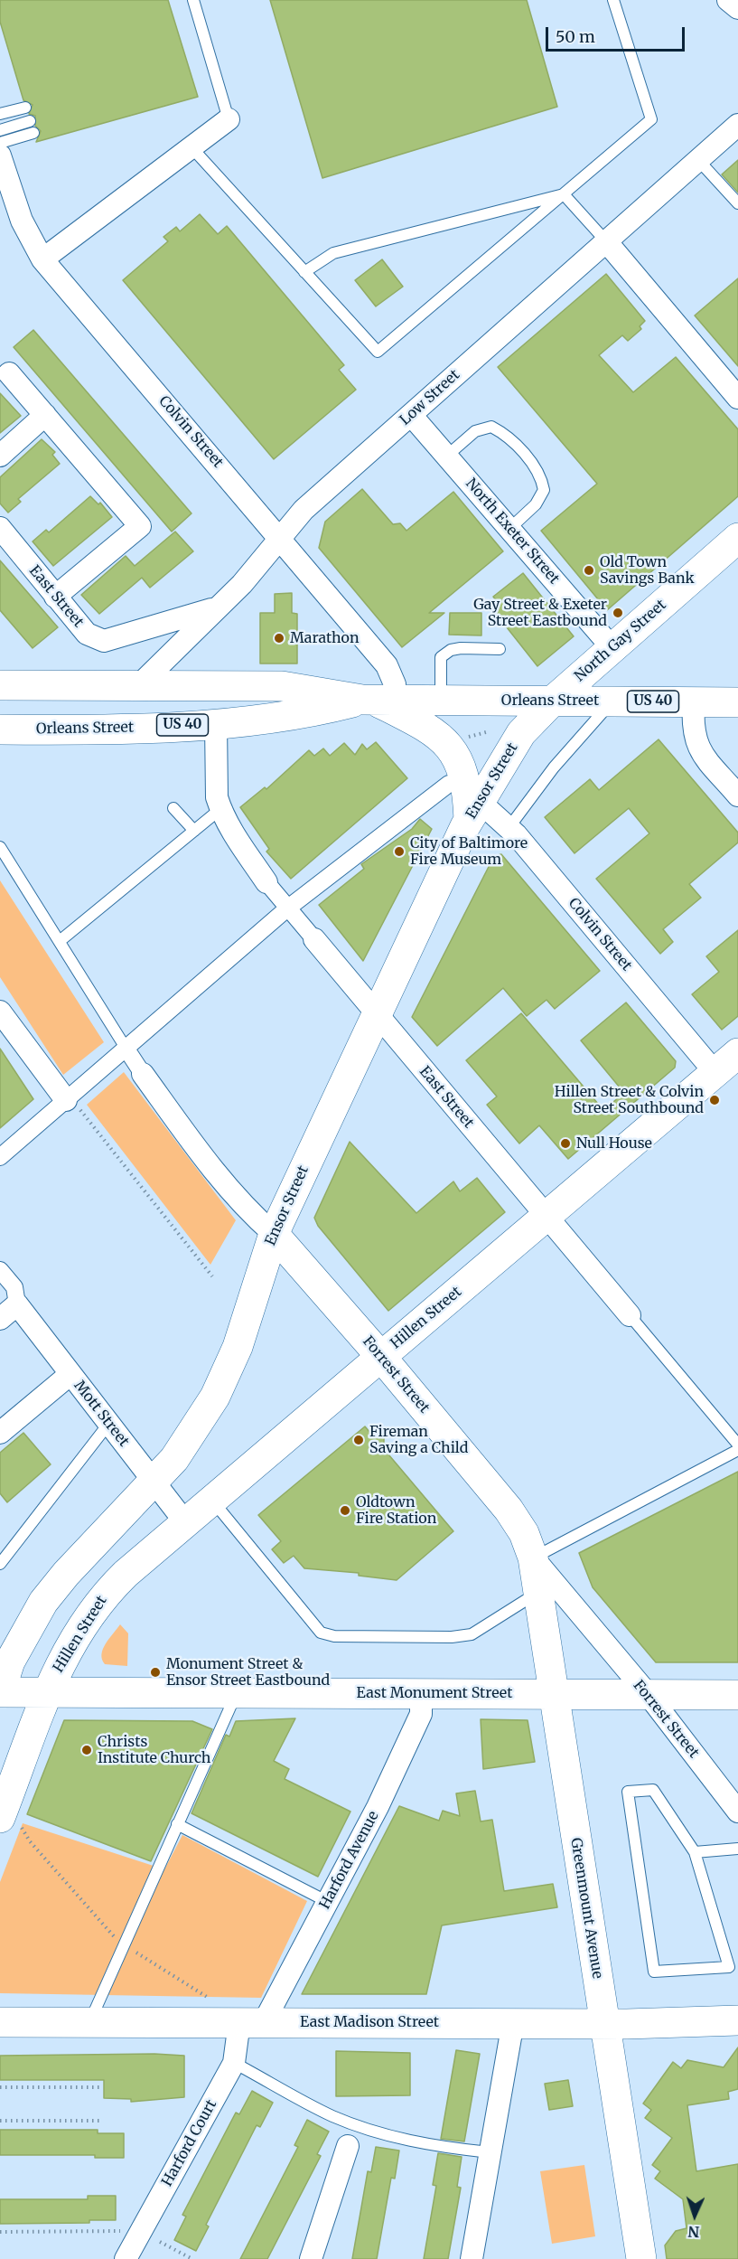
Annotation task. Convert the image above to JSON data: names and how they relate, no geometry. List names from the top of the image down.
{
  "streets": {
    "main road": [
      "North Gay Street",
      "Orleans Street",
      "US 40",
      "Ensor Street",
      "Hillen Street",
      "Forrest Street",
      "East Monument Street",
      "Greenmount Avenue",
      "East Madison Street"
    ],
    "street": [
      "Low Street",
      "Colvin Street",
      "North Exeter Street",
      "East Street",
      "Mott Street",
      "Harford Avenue",
      "Harford Court"
    ]
  },
  "crossings": [
    ["Low Street", "Colvin Street"],
    ["Low Street", "North Exeter Street"],
    ["Low Street", "East Street"],
    ["Low Street", "Orleans Street"],
    ["Colvin Street", "Orleans Street"],
    ["Colvin Street", "Ensor Street"],
    ["Colvin Street", "Hillen Street"],
    ["North Exeter Street", "North Gay Street"],
    ["East Street", "Orleans Street"],
    ["East Street", "Ensor Street"],
    ["East Street", "Hillen Street"],
    ["North Gay Street", "Orleans Street"],
    ["North Gay Street", "Ensor Street"],
    ["Orleans Street", "Ensor Street"],
    ["Ensor Street", "Forrest Street"],
    ["Ensor Street", "Mott Street"],
    ["Ensor Street", "East Monument Street"],
    ["Hillen Street", "Forrest Street"],
    ["Hillen Street", "Mott Street"],
    ["Hillen Street", "East Monument Street"],
    ["Forrest Street", "East Monument Street"],
    ["Forrest Street", "Greenmount Avenue"],
    ["East Monument Street", "Harford Avenue"],
    ["East Monument Street", "Greenmount Avenue"],
    ["Harford Avenue", "East Madison Street"],
    ["Harford Avenue", "Harford Court"],
    ["Greenmount Avenue", "East Madison Street"],
    ["East Madison Street", "Harford Court"]
  ],
  "places": [
    "Old Town Savings Bank",
    "Gay Street & Exeter Street Eastbound",
    "Marathon",
    "City of Baltimore Fire Museum",
    "Hillen Street & Colvin Street Southbound",
    "Null House",
    "Fireman Saving a Child",
    "Oldtown Fire Station",
    "Monument Street & Ensor Street Eastbound",
    "Christs Institute Church"
  ],
  "scale_bar": "50 m",
  "north": "bottom"
}
